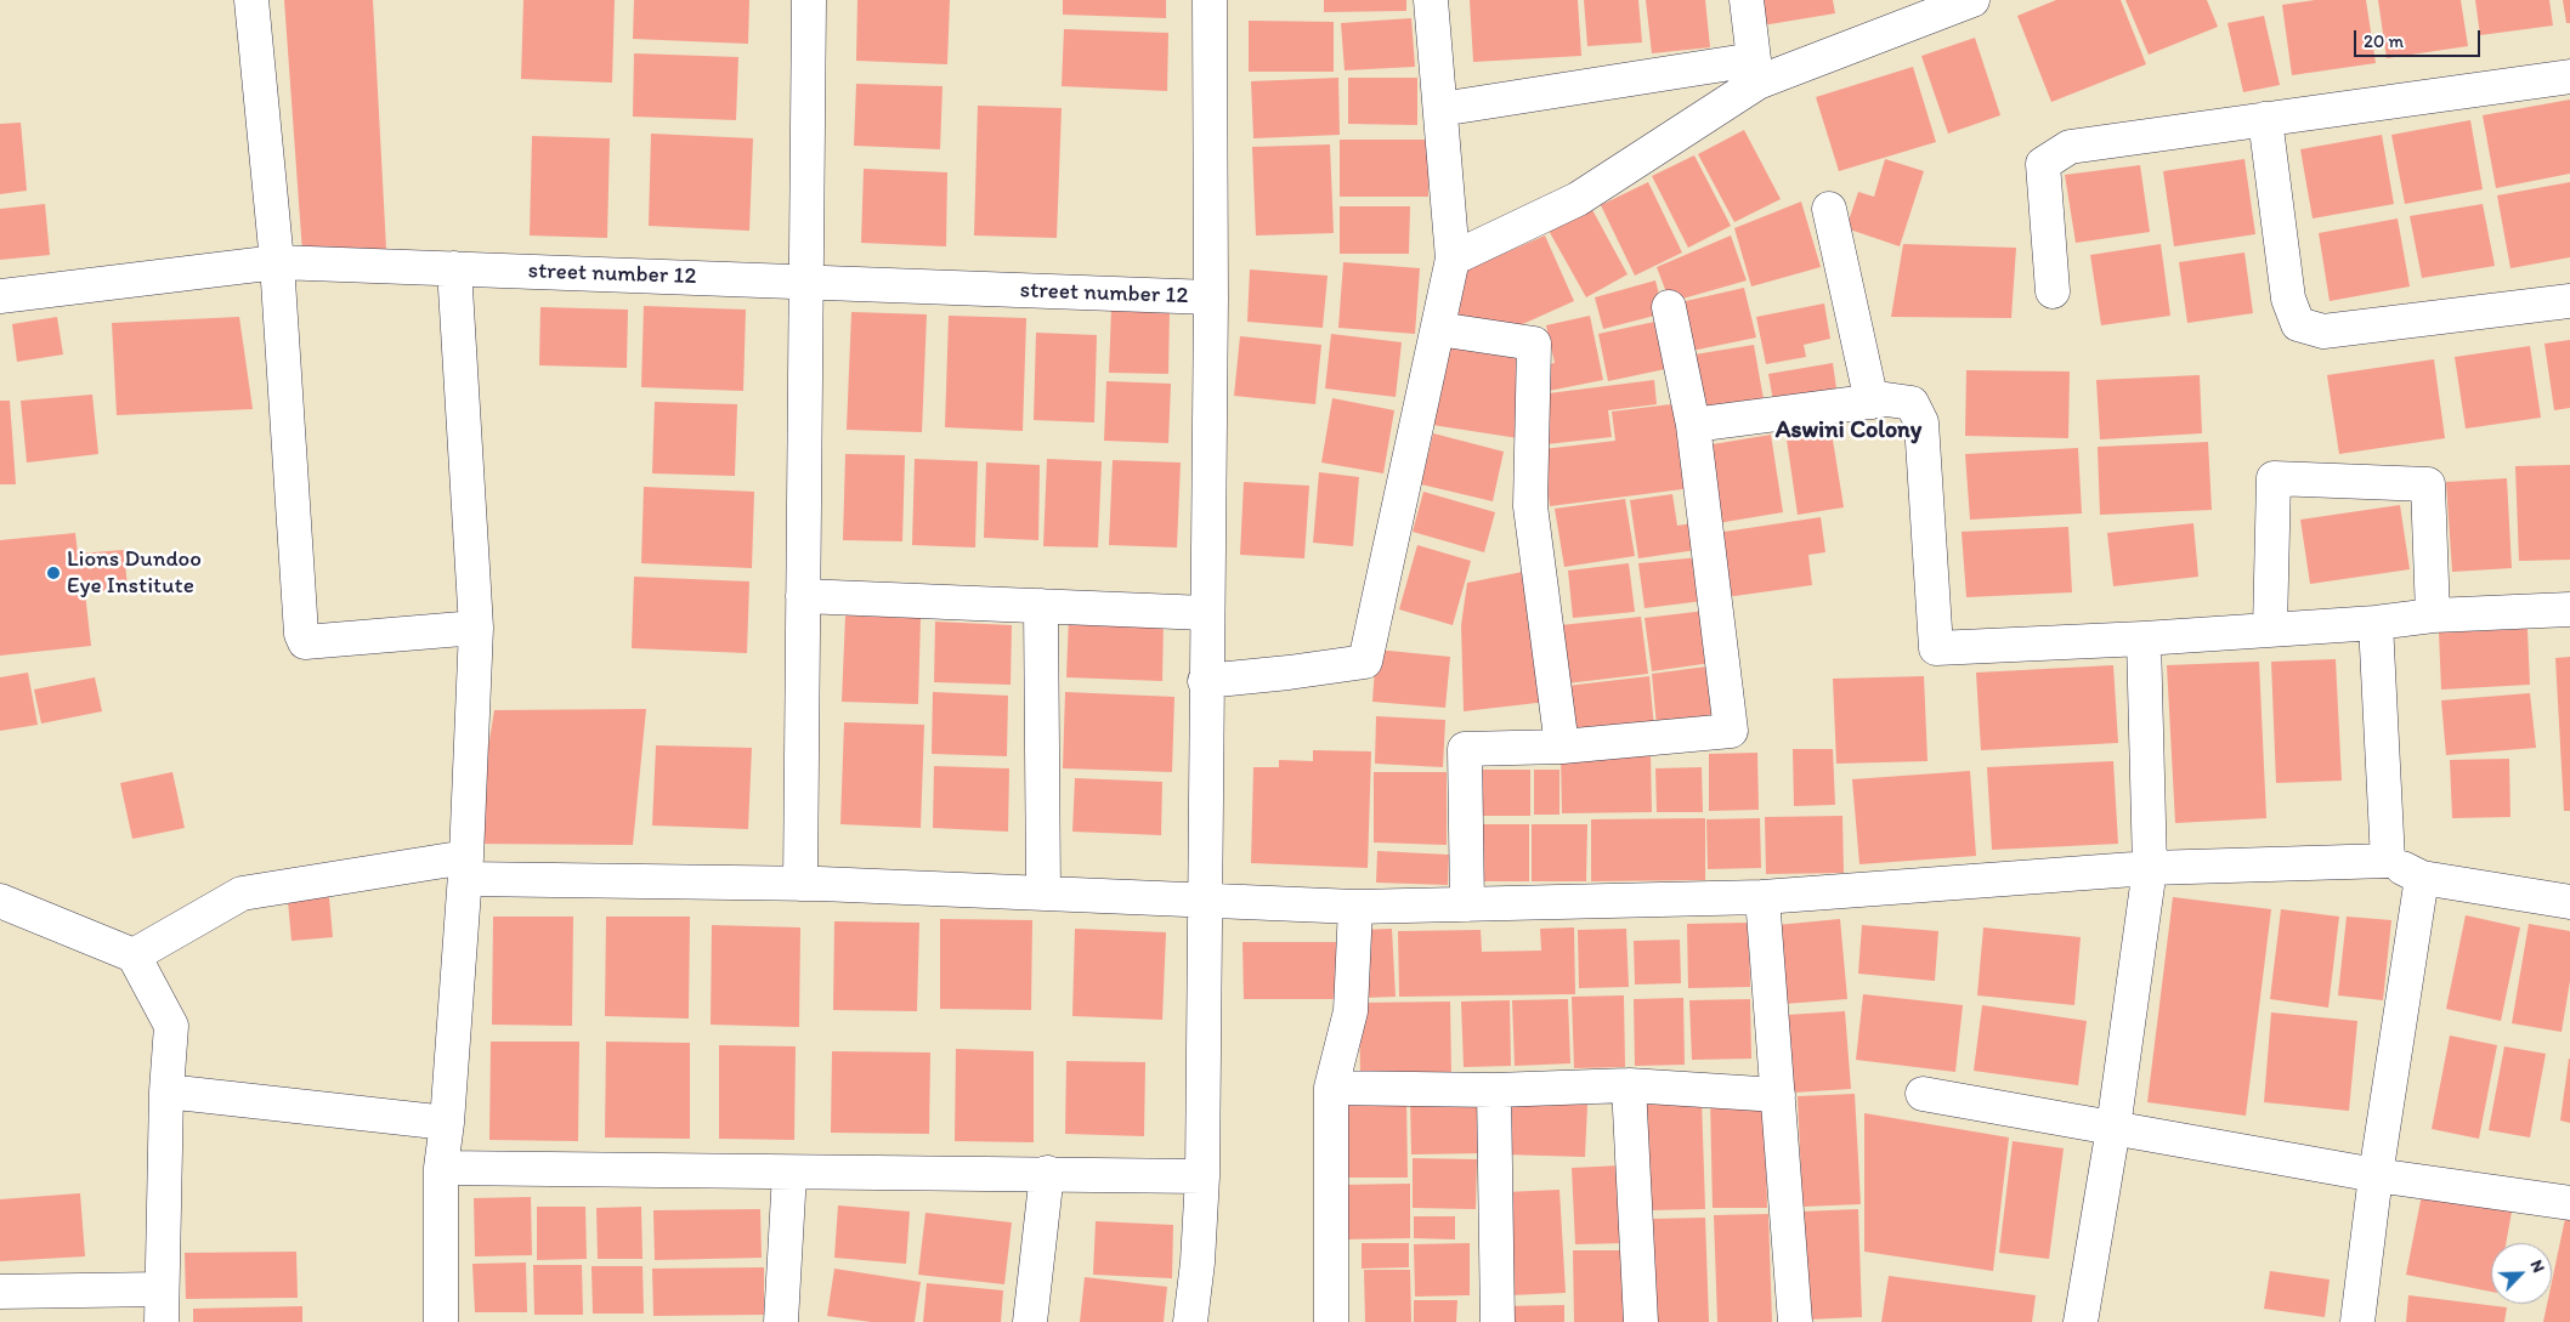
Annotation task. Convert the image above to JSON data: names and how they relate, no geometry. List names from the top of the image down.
{
  "streets": {
    "street": ["street number 12"]
  },
  "districts": ["Aswini Colony"],
  "places": ["Lions Dundoo Eye Institute"],
  "scale_bar": "20 m",
  "north": "top right"
}
